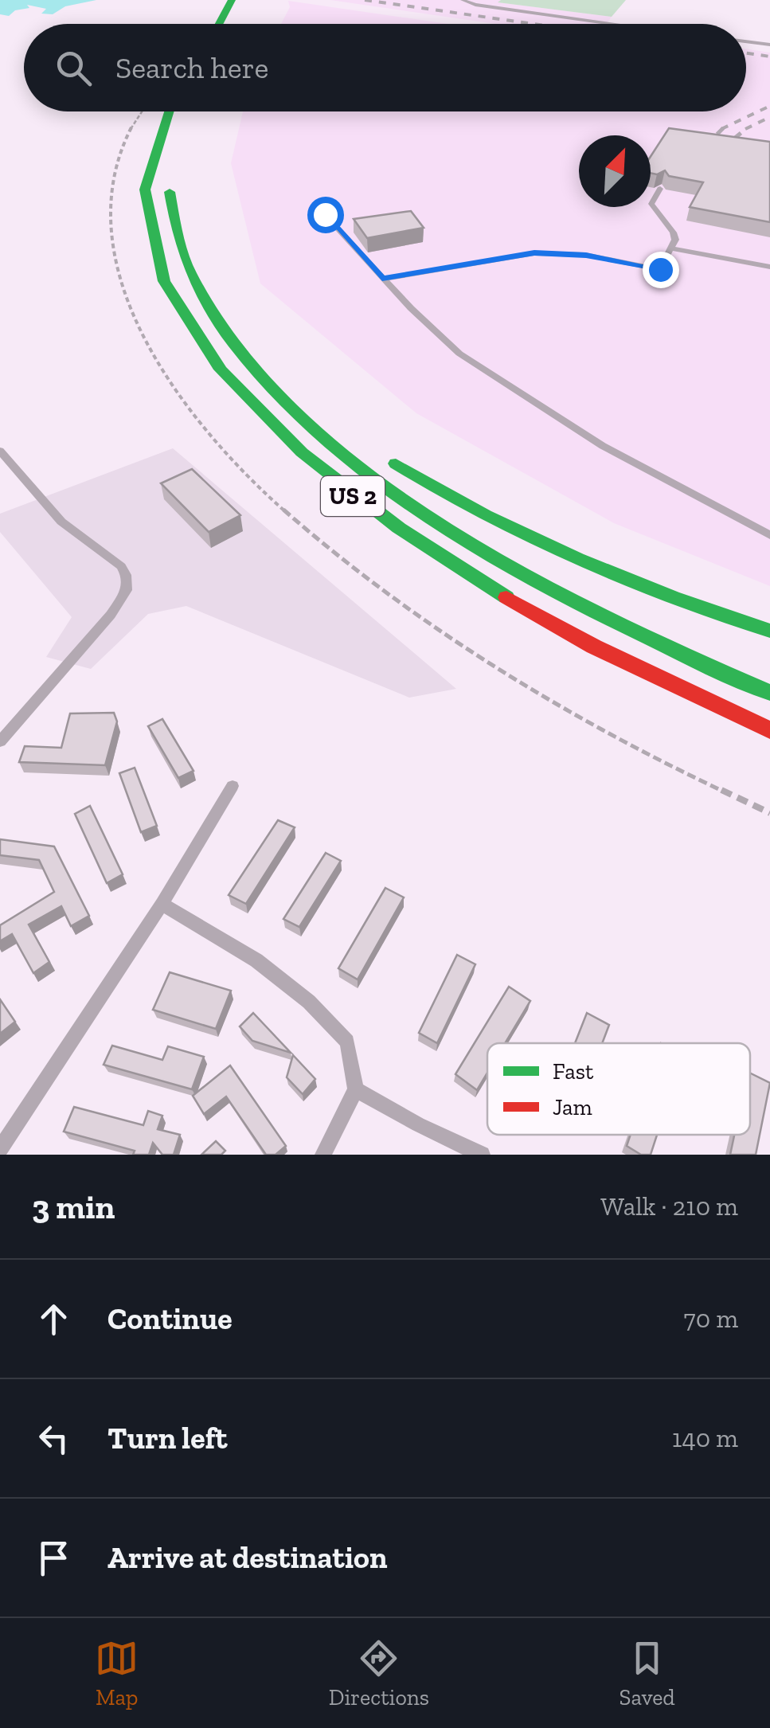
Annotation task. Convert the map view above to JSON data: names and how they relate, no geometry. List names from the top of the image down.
{
  "streets": {
    "highway": ["US 2"]
  },
  "legend": ["Fast", "Jam"],
  "north": "top right",
  "page": {
    "search": "Search here",
    "heading": ["3 min", "Walk · 210 m"],
    "list": [
      ["Continue", "70 m"],
      ["Turn left", "140 m"],
      "Arrive at destination"
    ],
    "nav": ["Map", "Directions", "Saved"]
  }
}
